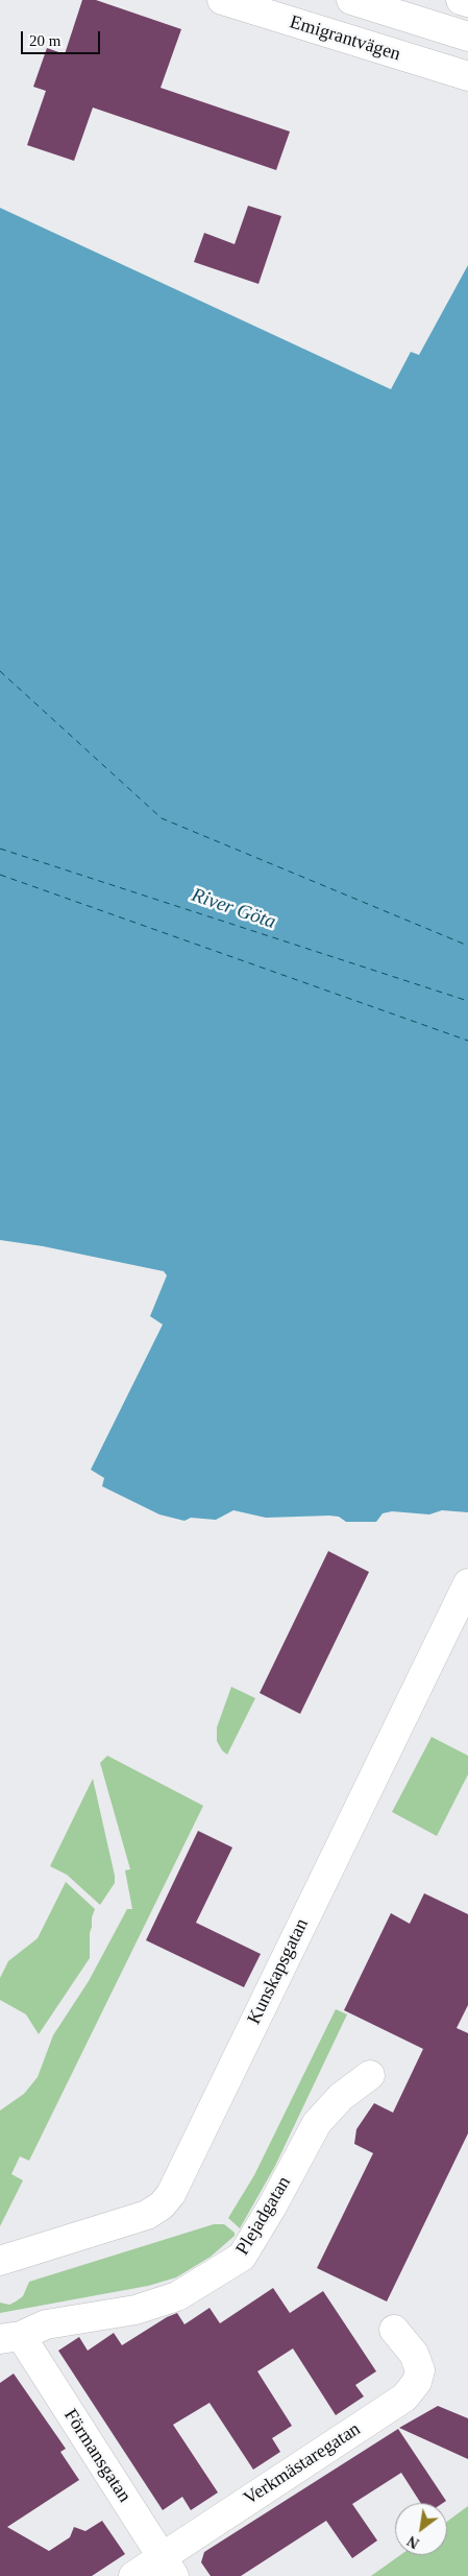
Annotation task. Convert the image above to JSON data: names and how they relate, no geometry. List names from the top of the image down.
{
  "streets": {
    "main road": [
      "Emigrantvägen",
      "Kunskapsgatan",
      "Plejadgatan",
      "Förmansgatan",
      "Verkmästaregatan"
    ]
  },
  "crossings": [
    ["Plejadgatan", "Förmansgatan"],
    ["Förmansgatan", "Verkmästaregatan"]
  ],
  "water": ["River Göta"],
  "scale_bar": "20 m",
  "north": "bottom left"
}
